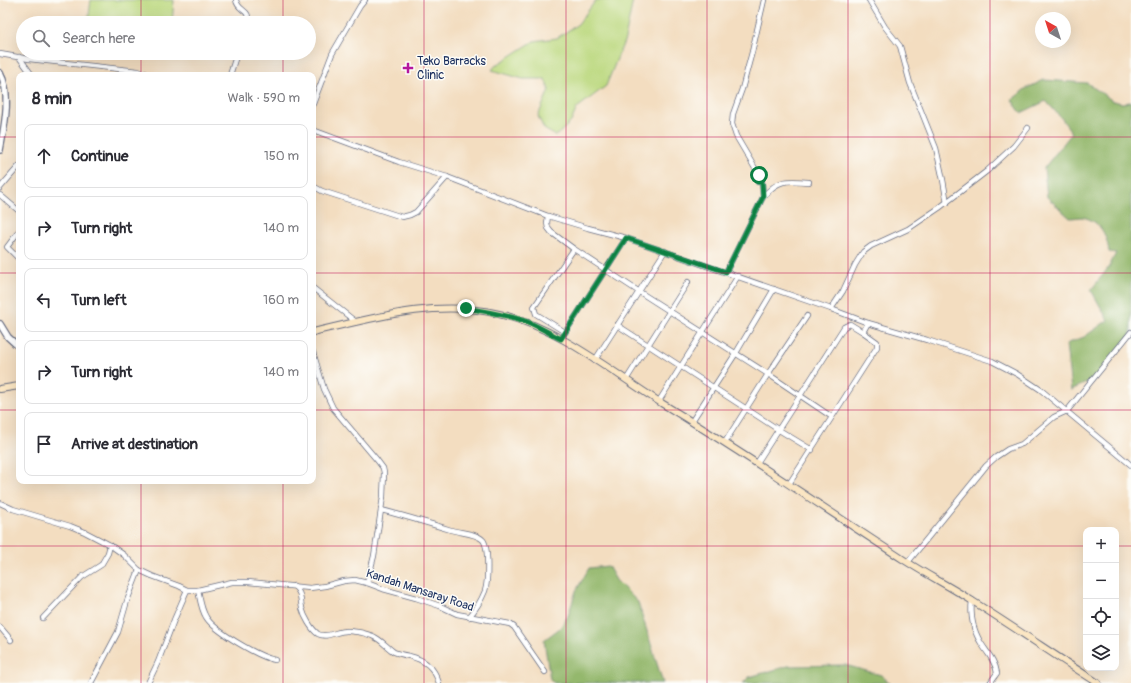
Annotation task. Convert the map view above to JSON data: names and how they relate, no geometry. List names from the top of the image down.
{
  "streets": {
    "street": ["Kandah Mansaray Road"]
  },
  "places": {
    "health": ["Teko Barracks Clinic"]
  },
  "north": "top left",
  "page": {
    "search": "Search here",
    "heading": ["8 min", "Walk · 590 m"],
    "list": [
      ["Continue", "150 m"],
      ["Turn right", "140 m"],
      ["Turn left", "160 m"],
      ["Turn right", "140 m"],
      "Arrive at destination"
    ],
    "map_buttons": ["+", "−"]
  }
}
